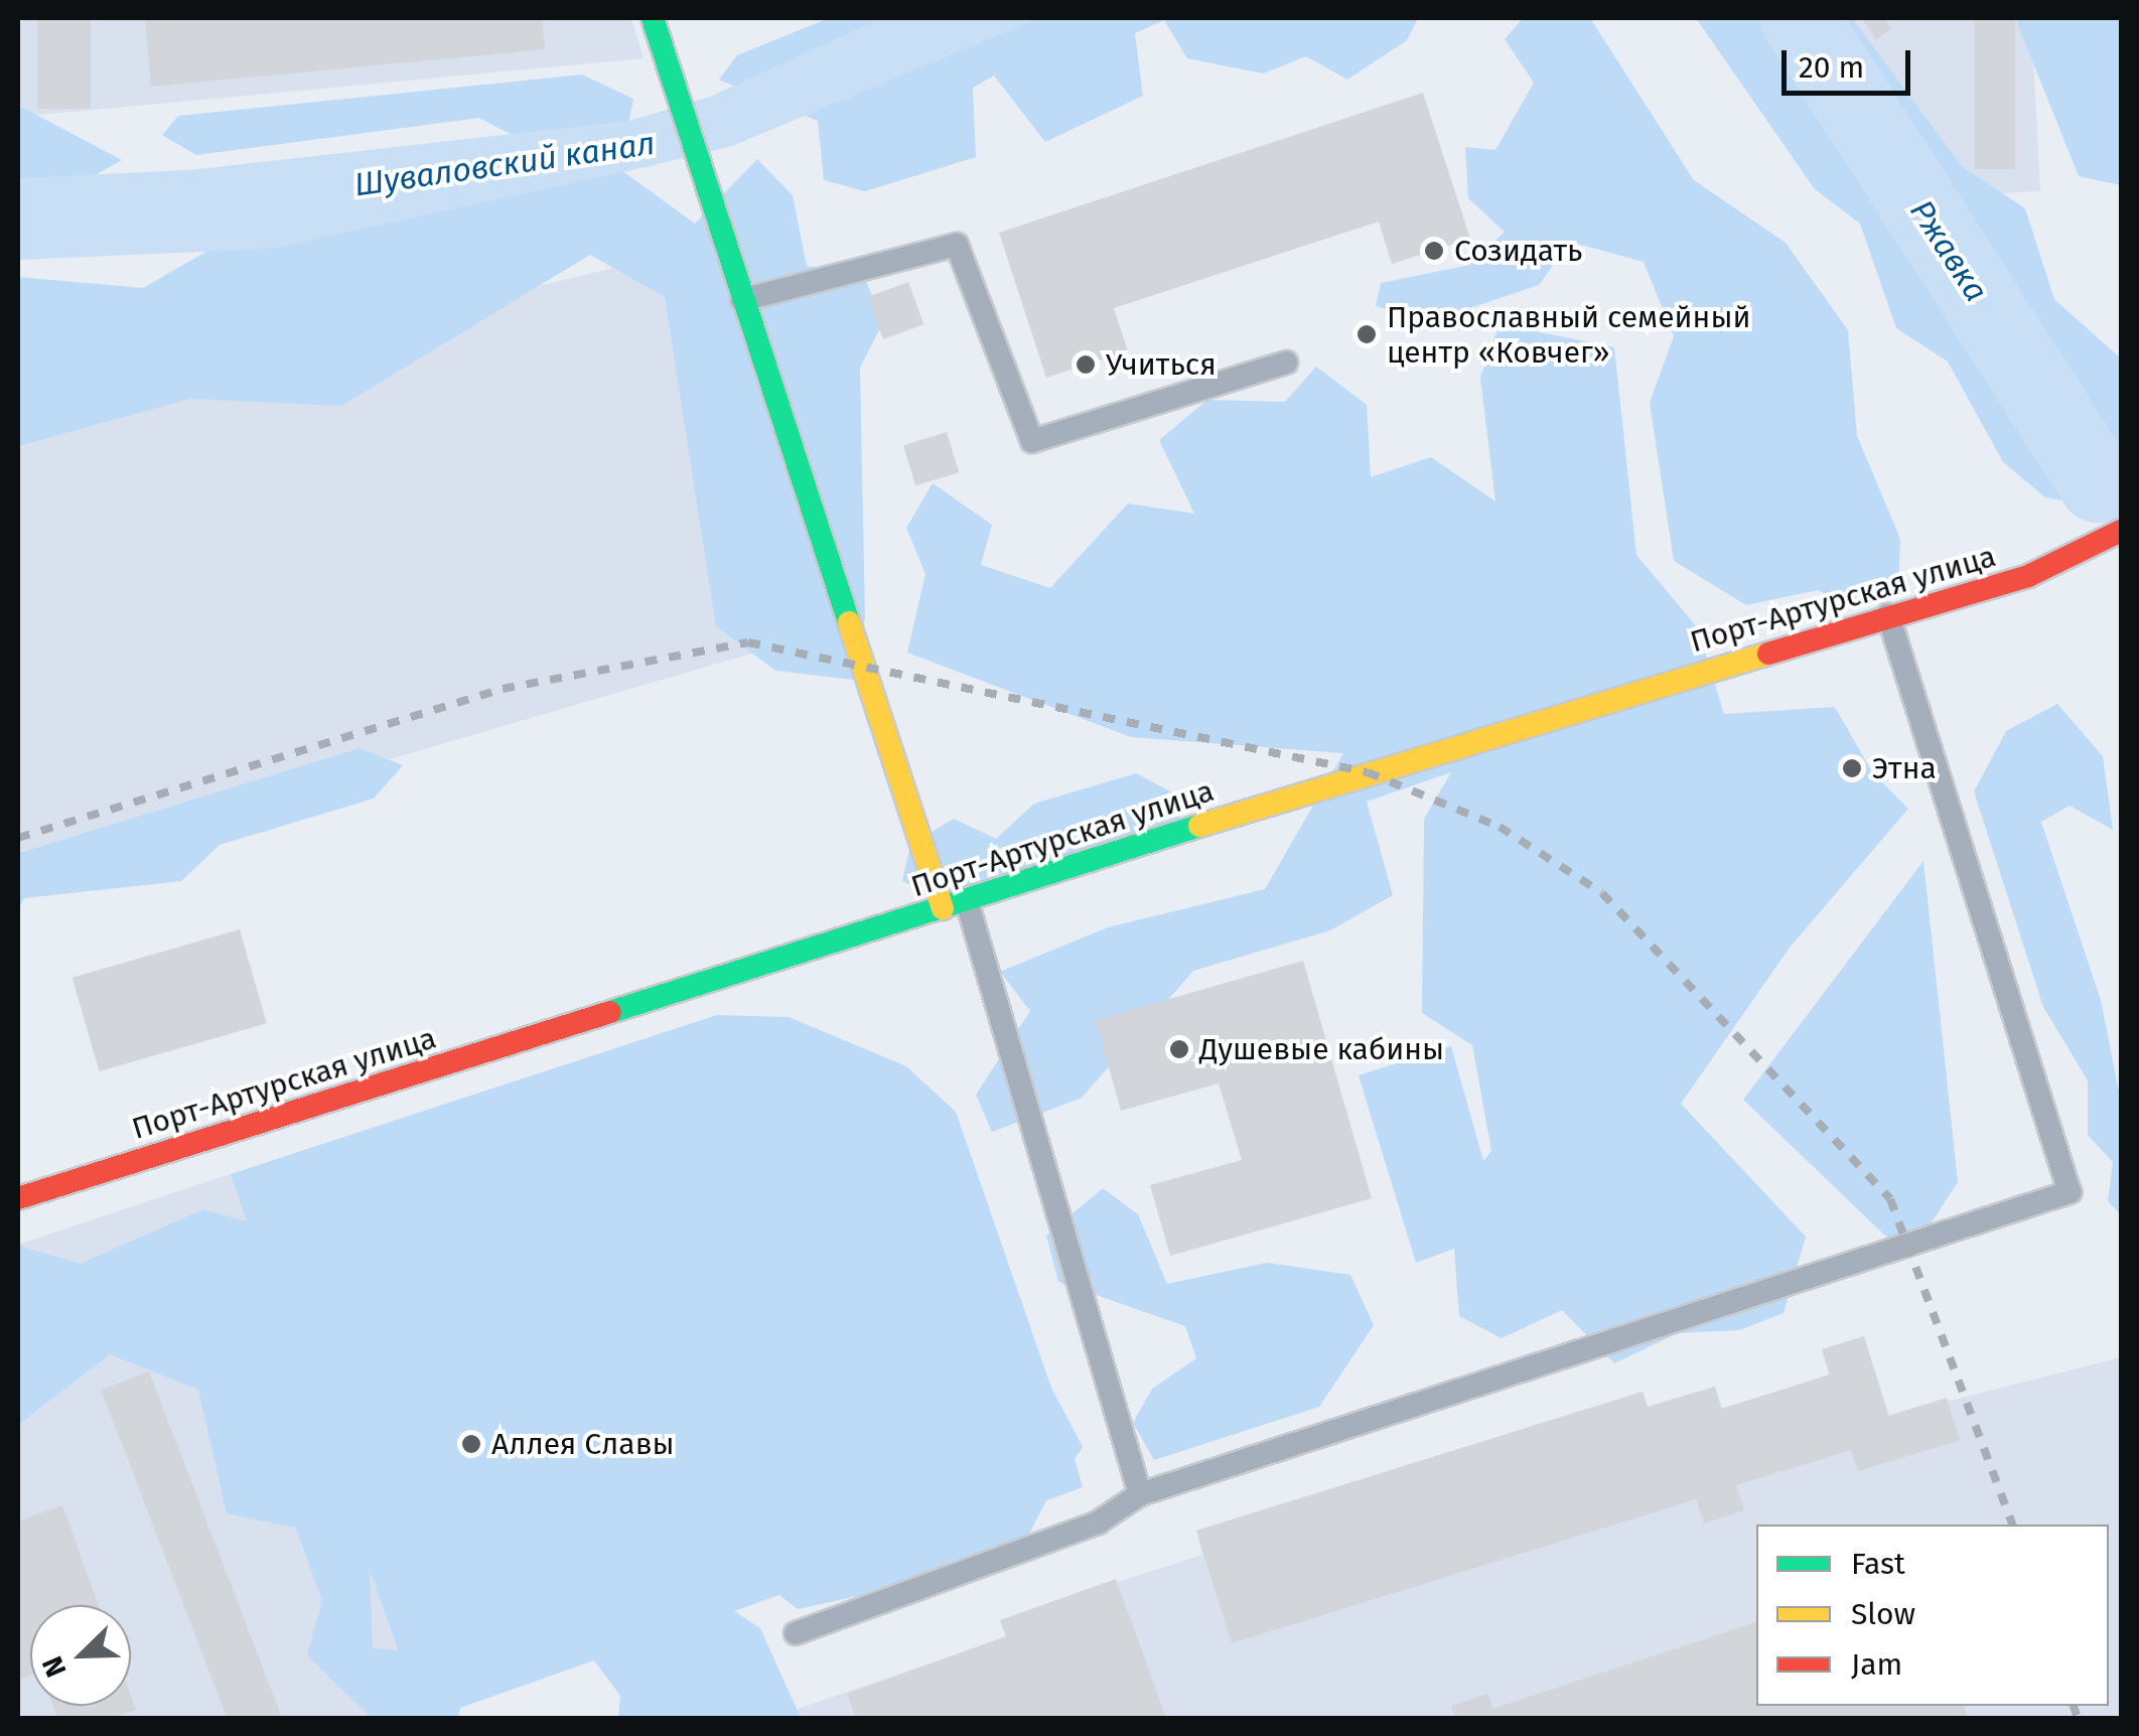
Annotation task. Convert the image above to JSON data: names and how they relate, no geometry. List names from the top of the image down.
{
  "streets": {
    "street": ["Порт-Артурская улица"]
  },
  "water": ["Шуваловский канал", "Ржавка"],
  "places": [
    "Созидать",
    "Православный семейный центр «Ковчег»",
    "Учиться",
    "Этна",
    "Душевые кабины",
    "Аллея Славы"
  ],
  "legend": ["Fast", "Slow", "Jam"],
  "scale_bar": "20 m",
  "north": "bottom left"
}
